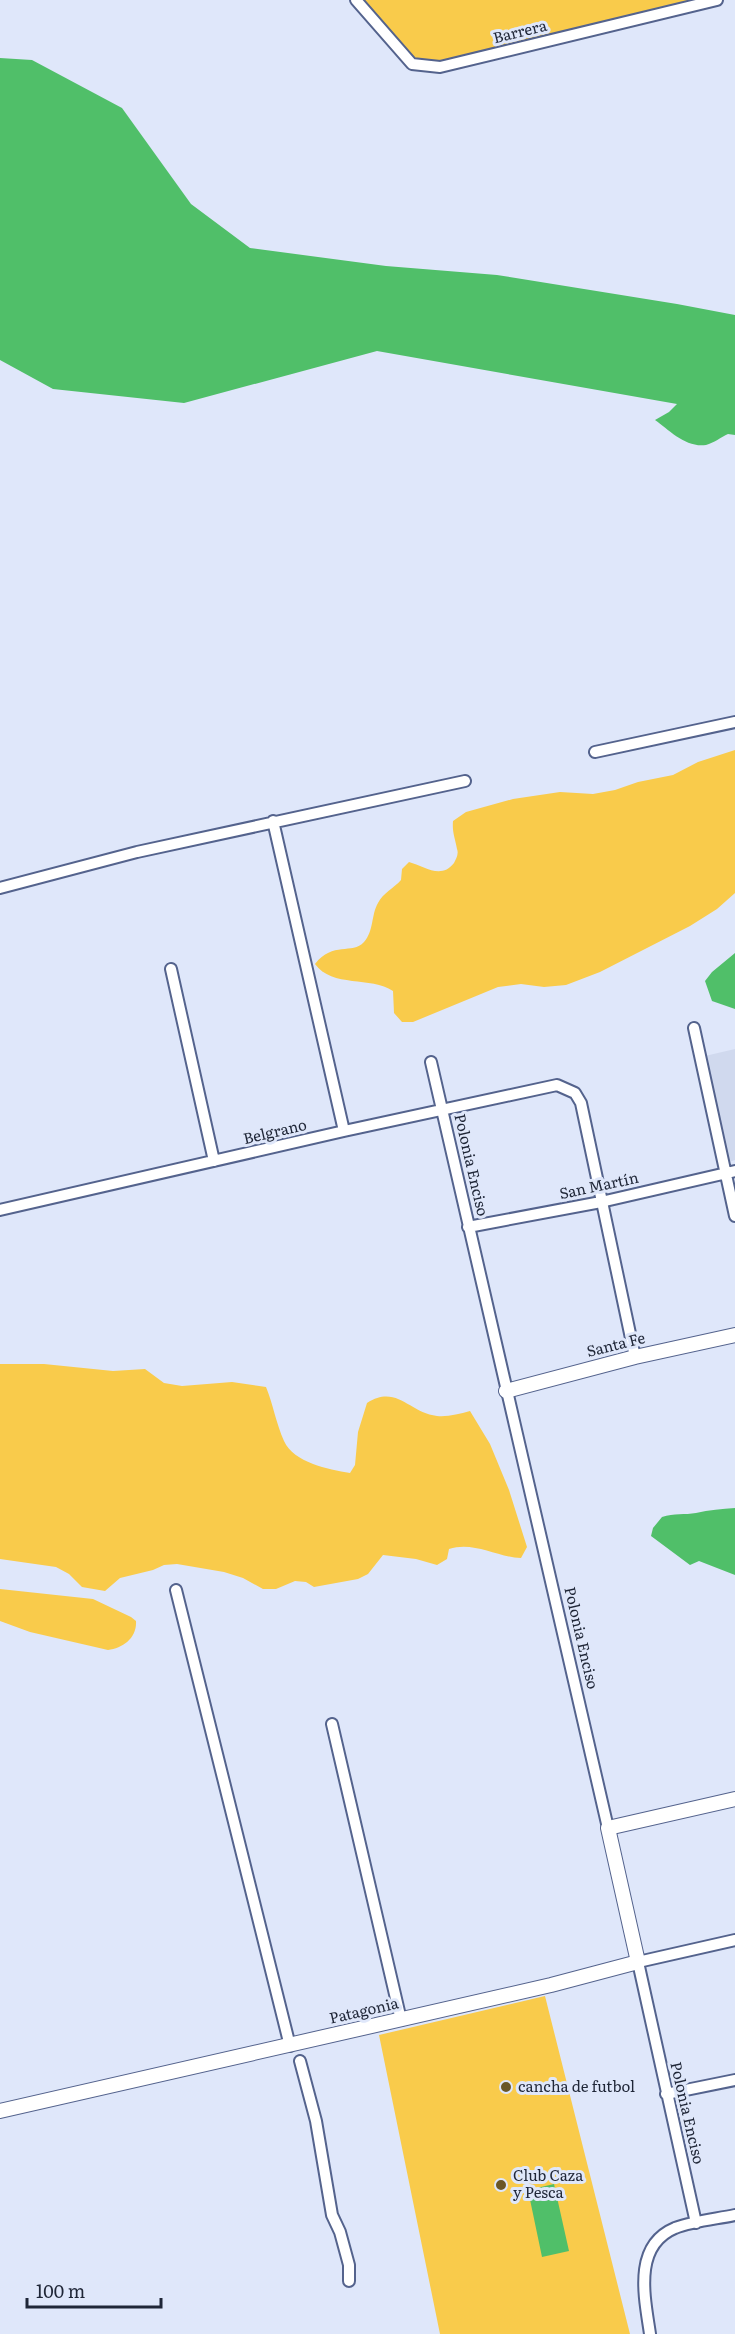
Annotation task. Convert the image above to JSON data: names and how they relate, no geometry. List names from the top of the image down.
{
  "streets": {
    "main road": ["Polonia Enciso", "Santa Fe", "Patagonia"],
    "street": ["Barrera", "Belgrano", "San Martín"]
  },
  "crossings": [
    ["Belgrano", "Polonia Enciso"],
    ["Belgrano", "San Martín"],
    ["Polonia Enciso", "San Martín"],
    ["Polonia Enciso", "Santa Fe"],
    ["Polonia Enciso", "Patagonia"]
  ],
  "places": ["cancha de futbol", "Club Caza y Pesca"],
  "scale_bar": "100 m"
}
